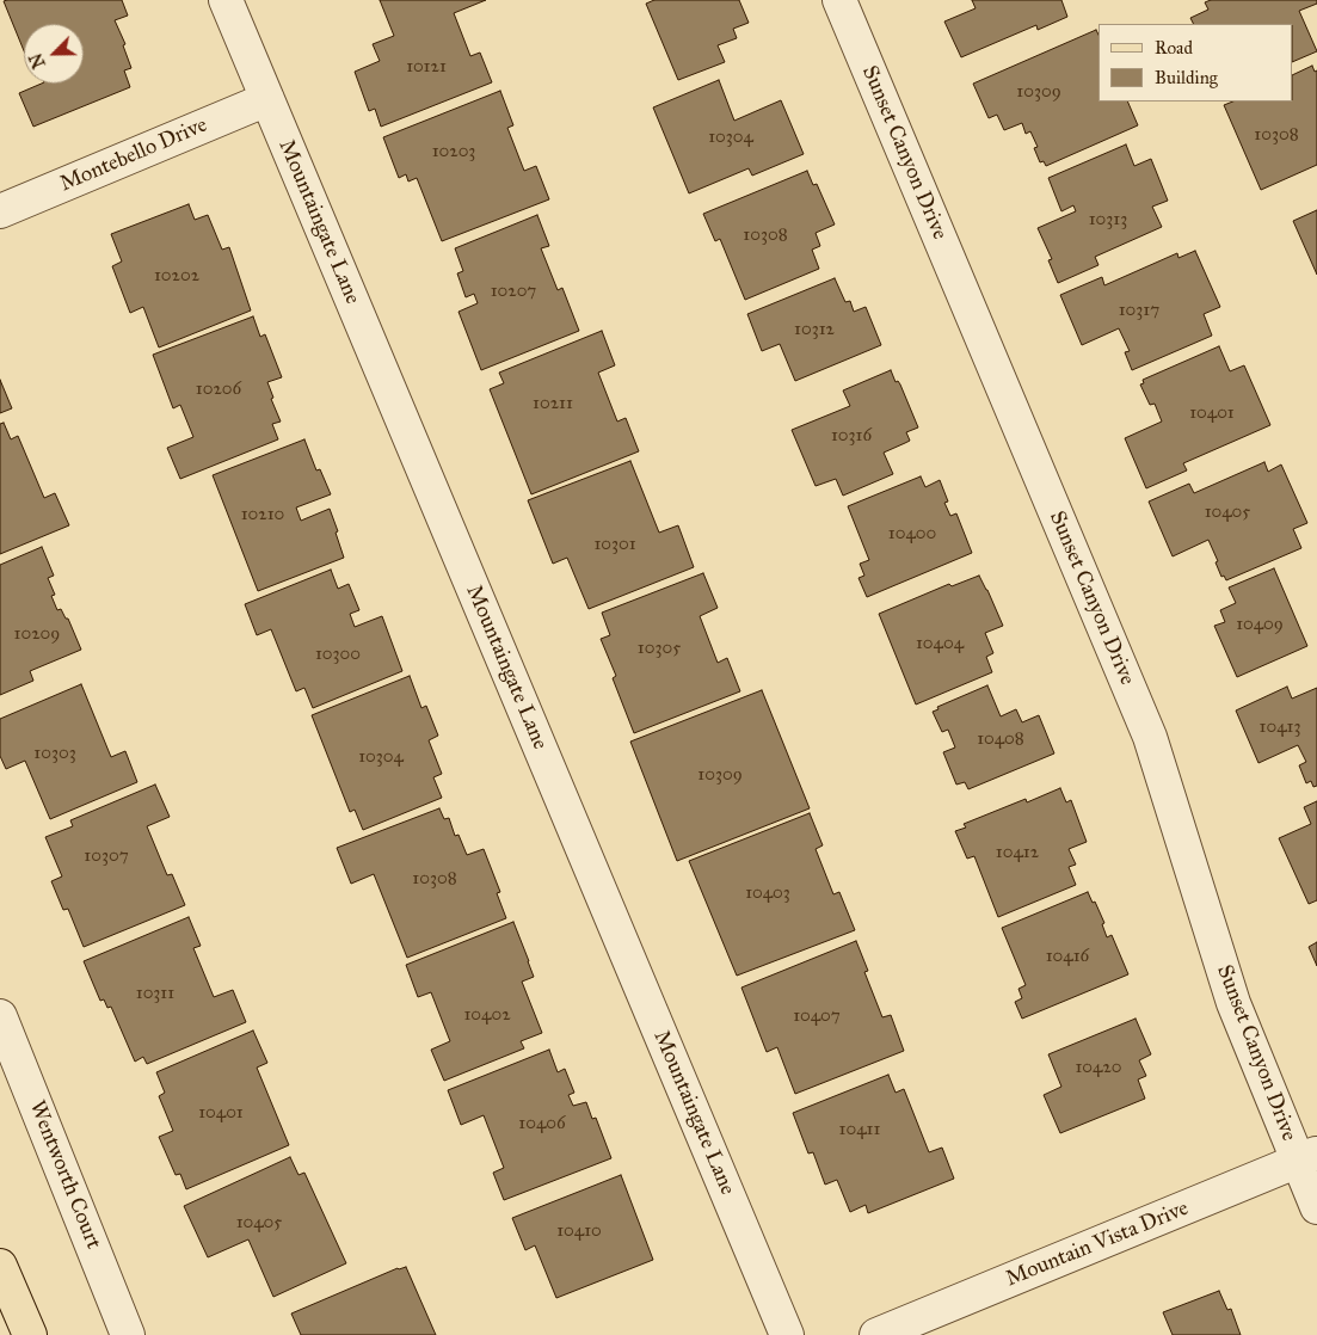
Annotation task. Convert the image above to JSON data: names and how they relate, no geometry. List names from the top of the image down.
{
  "streets": {
    "street": [
      "Sunset Canyon Drive",
      "Montebello Drive",
      "Mountaingate Lane",
      "Wentworth Court",
      "Mountain Vista Drive"
    ]
  },
  "crossings": [
    ["Sunset Canyon Drive", "Mountain Vista Drive"],
    ["Montebello Drive", "Mountaingate Lane"]
  ],
  "house_numbers": [
    "10121",
    "10309",
    "10308",
    "10304",
    "10203",
    "10313",
    "10308",
    "10202",
    "10207",
    "10317",
    "10312",
    "10206",
    "10211",
    "10401",
    "10316",
    "10405",
    "10210",
    "10400",
    "10301",
    "10409",
    "10209",
    "10404",
    "10305",
    "10300",
    "10413",
    "10408",
    "10303",
    "10304",
    "10309",
    "10412",
    "10307",
    "10308",
    "10403",
    "10416",
    "10311",
    "10402",
    "10407",
    "10420",
    "10401",
    "10406",
    "10411",
    "10405",
    "10410"
  ],
  "legend": ["Road", "Building"],
  "north": "bottom left"
}
